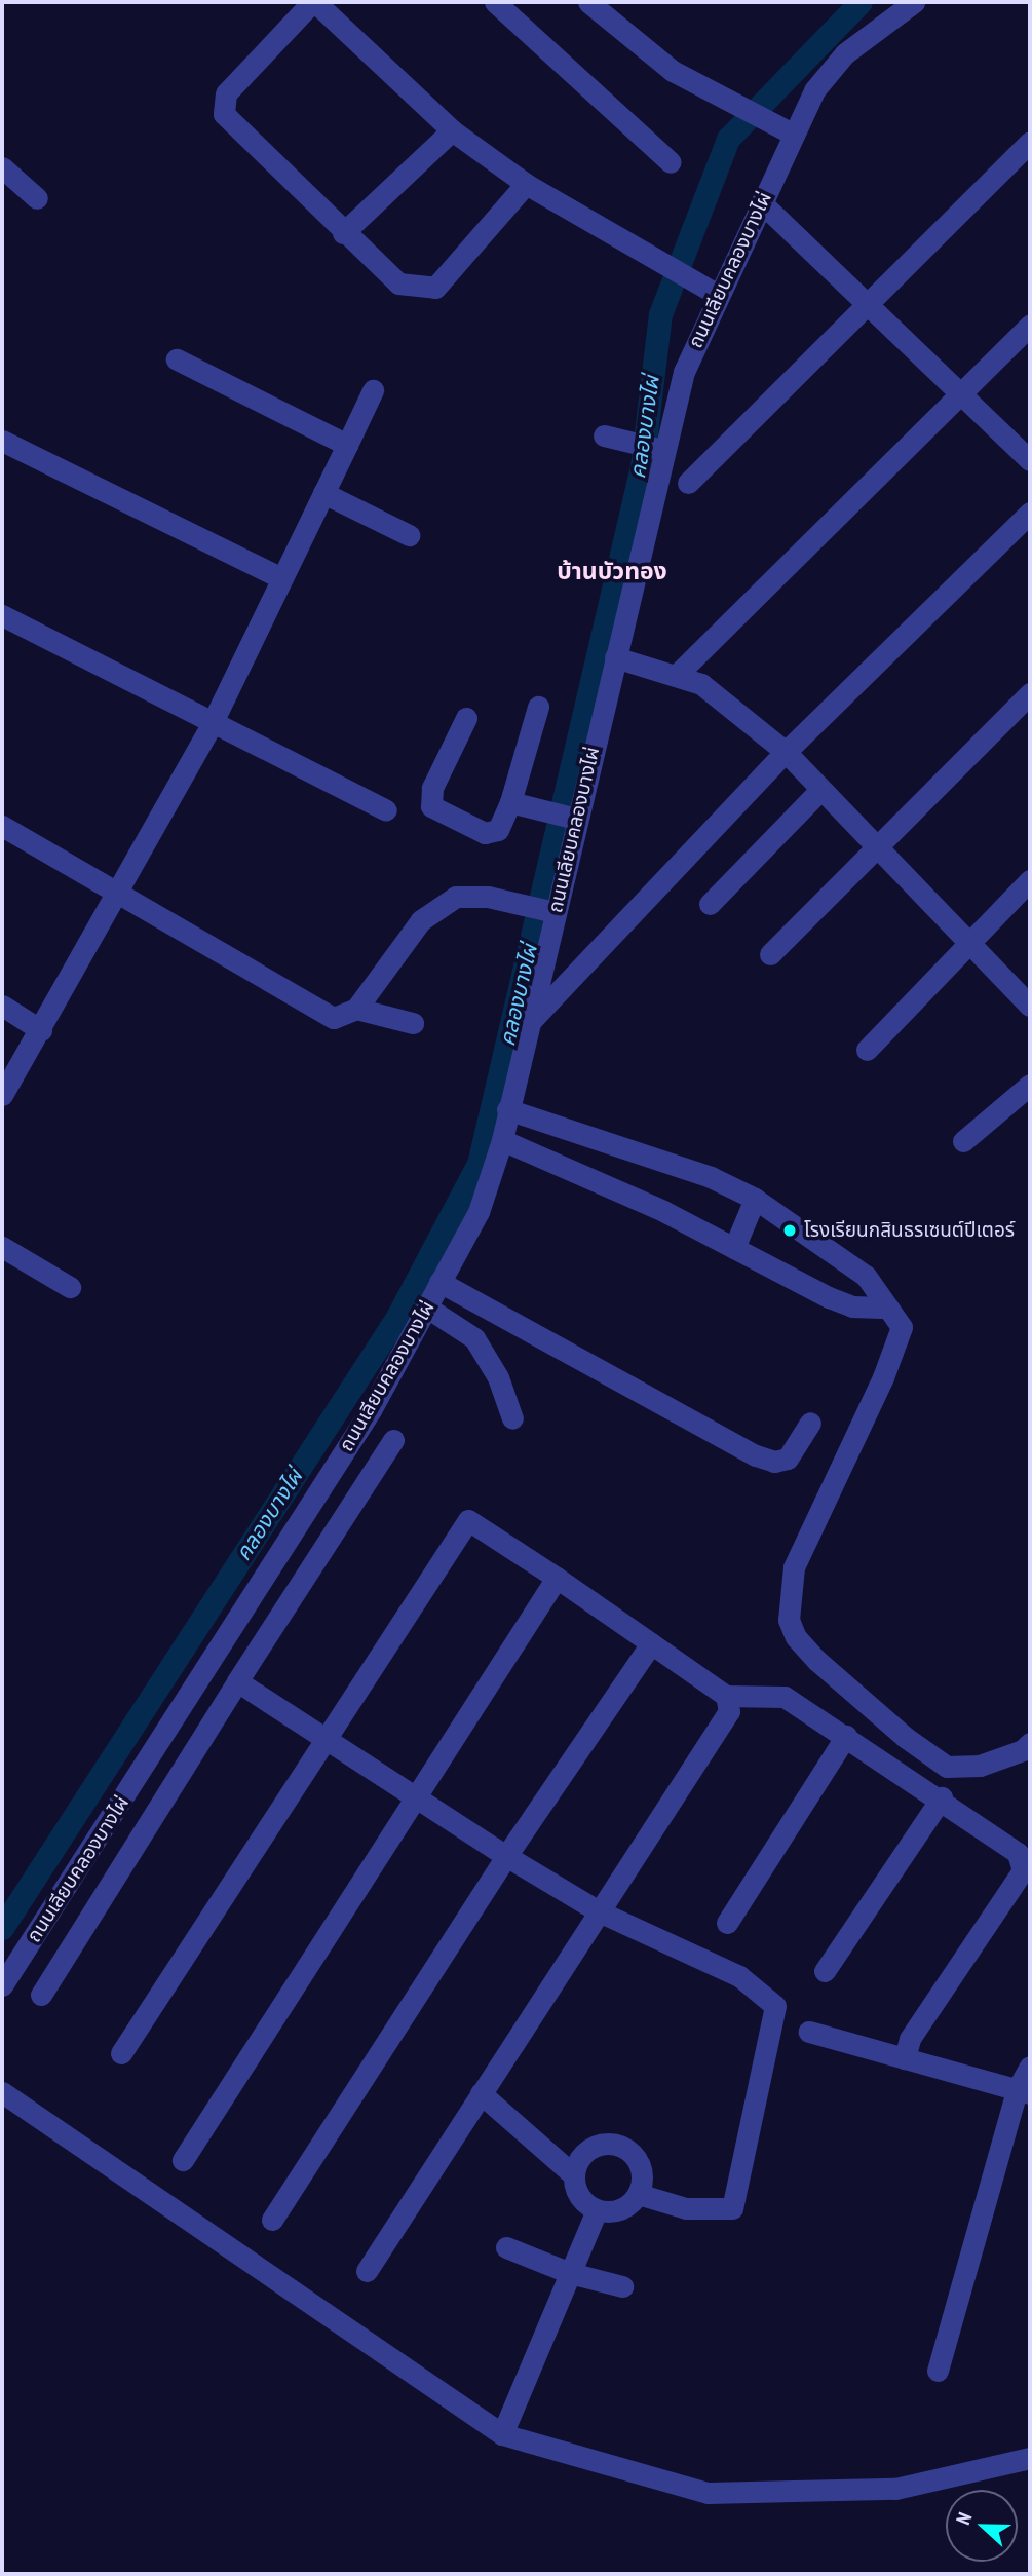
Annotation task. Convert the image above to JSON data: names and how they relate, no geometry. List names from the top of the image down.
{
  "streets": {
    "street": ["ถนนเลียบคลองบางไผ่"]
  },
  "districts": ["บ้านบัวทอง"],
  "water": ["คลองบางไผ่"],
  "places": ["โรงเรียนกสินธรเซนต์ปีเตอร์"],
  "north": "left"
}
